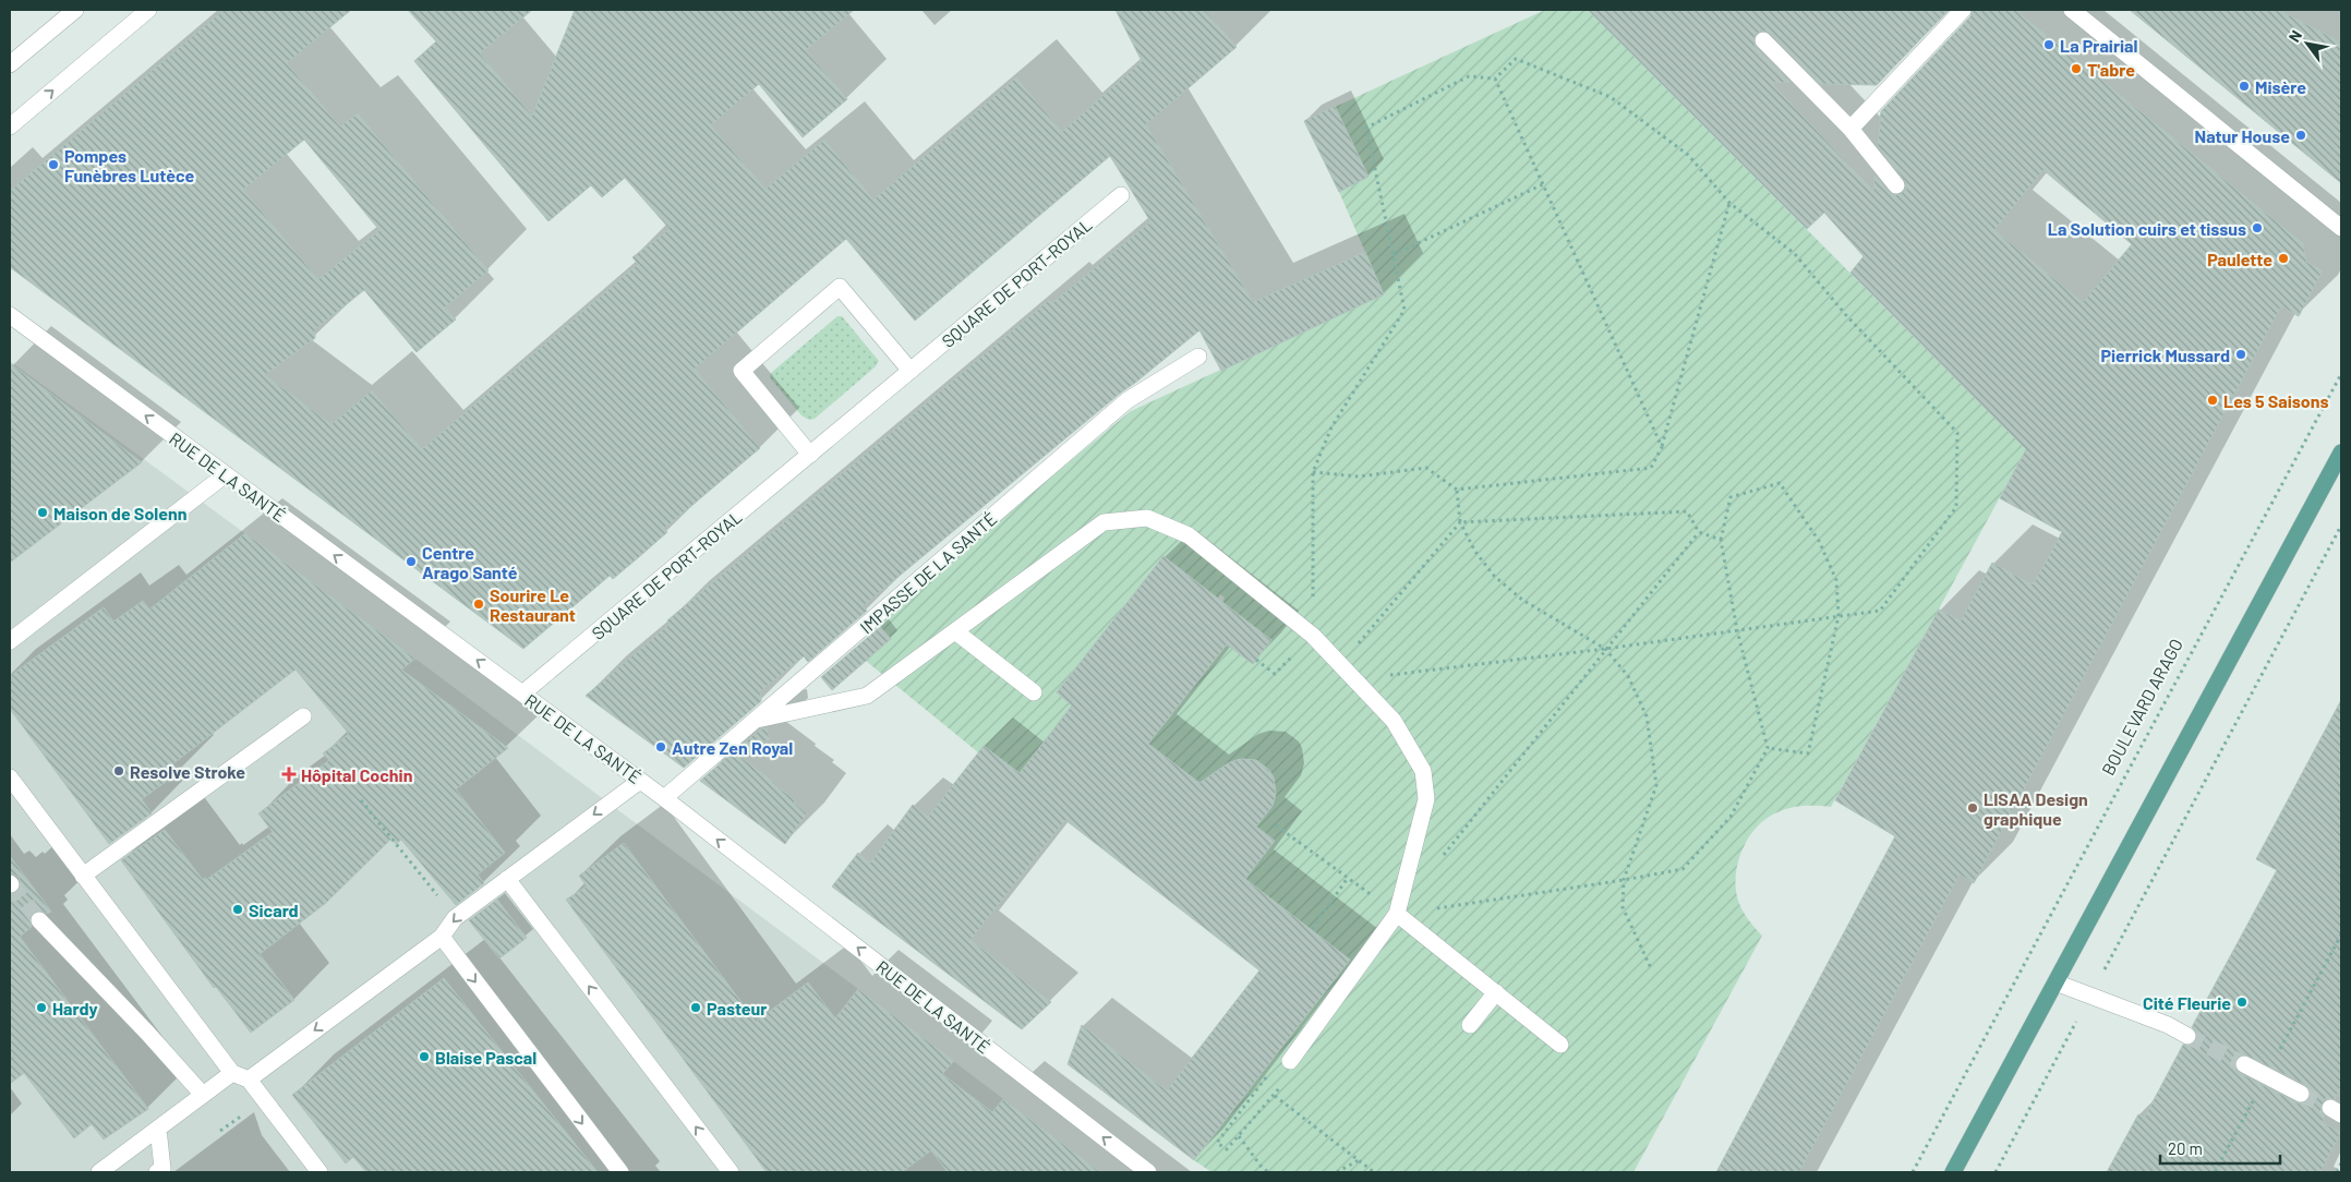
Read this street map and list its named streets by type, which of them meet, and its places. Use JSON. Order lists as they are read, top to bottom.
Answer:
{
  "streets": {
    "street": ["SQUARE DE PORT-ROYAL", "RUE DE LA SANTÉ", "IMPASSE DE LA SANTÉ"],
    "path": ["BOULEVARD ARAGO"]
  },
  "crossings": [
    ["SQUARE DE PORT-ROYAL", "RUE DE LA SANTÉ"],
    ["RUE DE LA SANTÉ", "IMPASSE DE LA SANTÉ"]
  ],
  "one_way": ["RUE DE LA SANTÉ"],
  "places": {
    "other": [
      "La Prairial",
      "T'abre",
      "Misère",
      "Natur House",
      "Pompes Funèbres Lutèce",
      "La Solution cuirs et tissus",
      "Paulette",
      "Pierrick Mussard",
      "Les 5 Saisons",
      "Maison de Solenn",
      "Centre Arago Santé",
      "Sourire Le Restaurant",
      "Autre Zen Royal",
      "Resolve Stroke",
      "LISAA Design graphique",
      "Sicard",
      "Cité Fleurie",
      "Hardy",
      "Pasteur",
      "Blaise Pascal"
    ],
    "health": ["Hôpital Cochin"]
  },
  "scale_bar": "20 m",
  "north": "top left"
}
